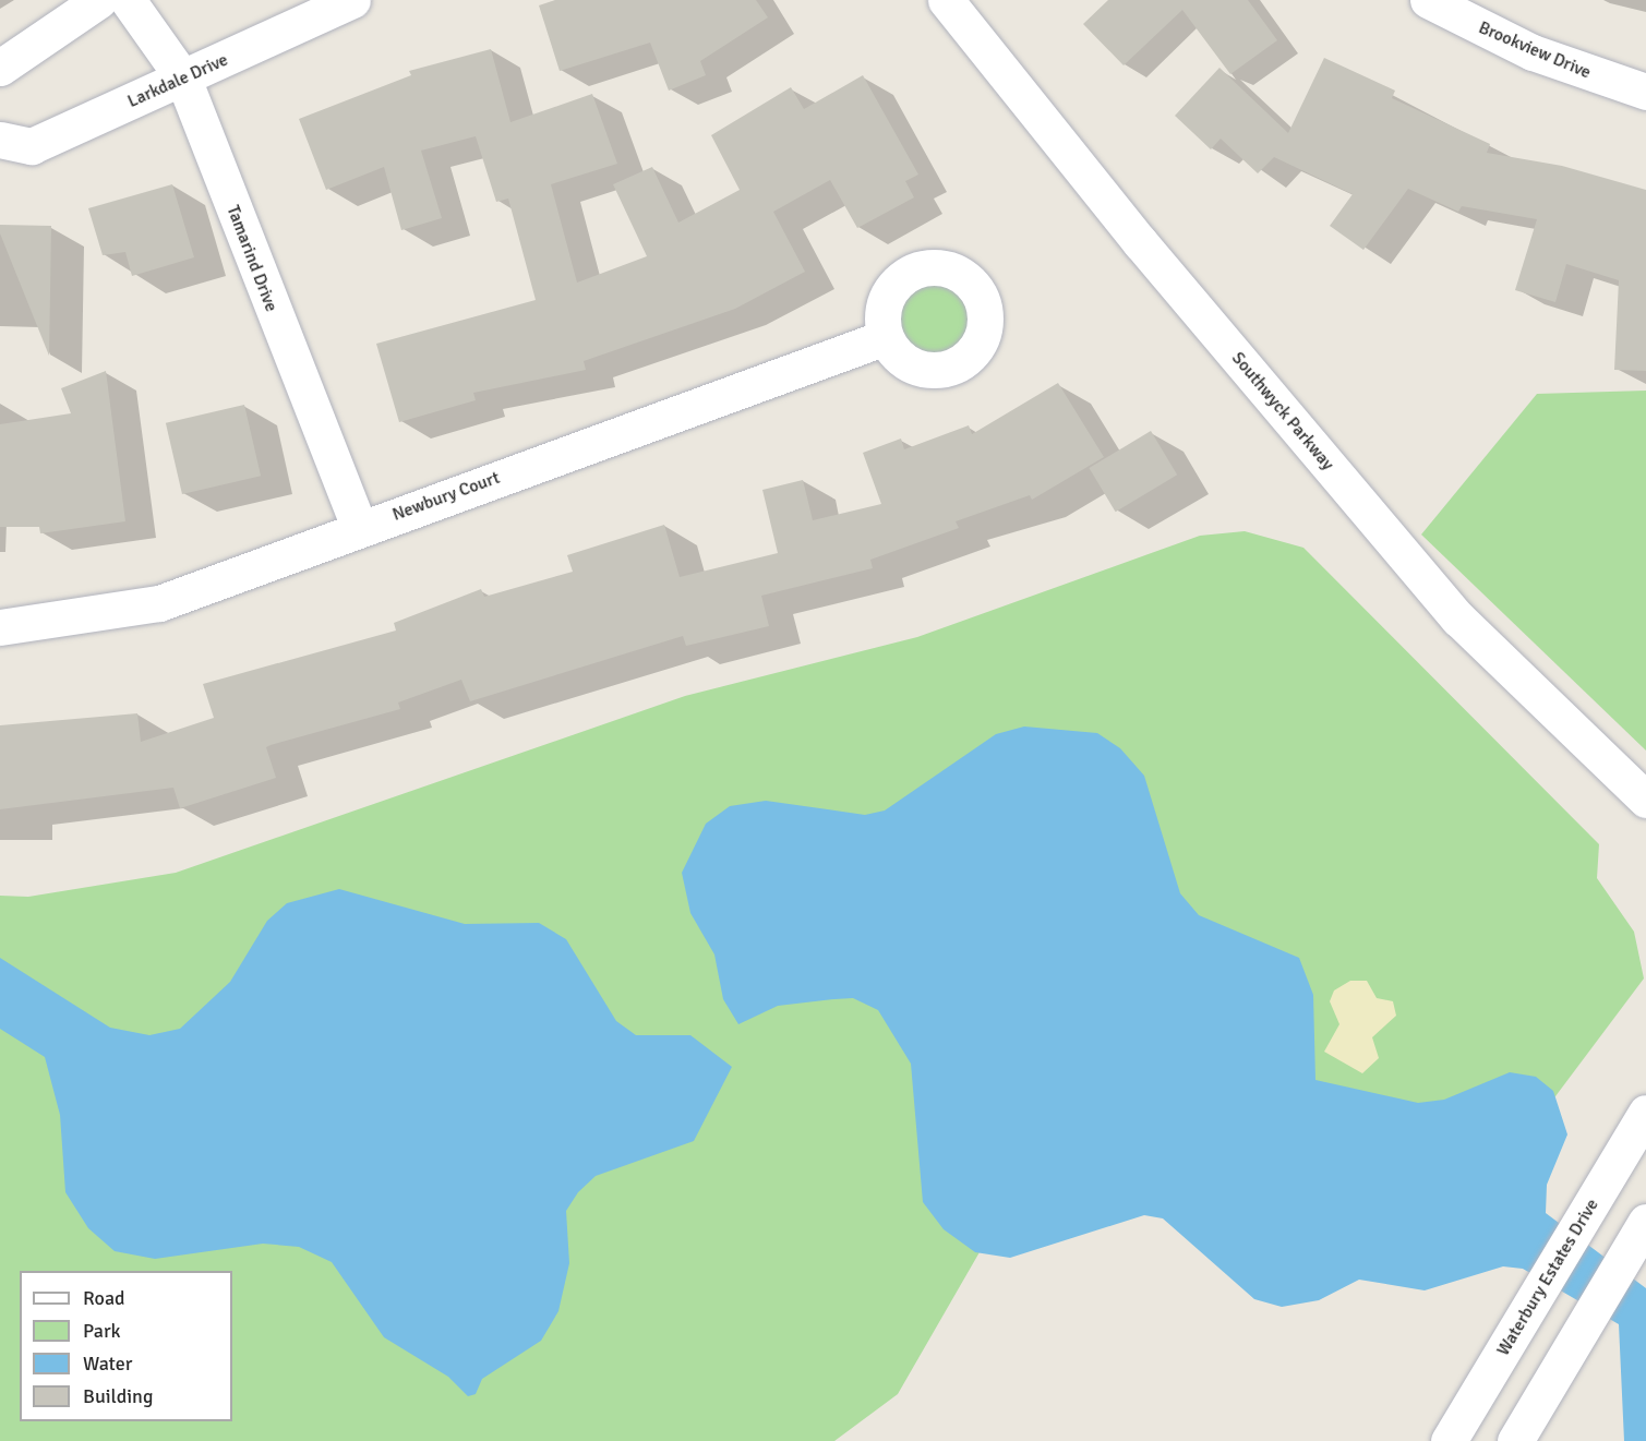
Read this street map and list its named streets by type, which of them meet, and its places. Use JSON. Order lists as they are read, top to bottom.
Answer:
{
  "streets": {
    "street": [
      "Brookview Drive",
      "Larkdale Drive",
      "Tamarind Drive",
      "Southwyck Parkway",
      "Newbury Court",
      "Waterbury Estates Drive"
    ]
  },
  "crossings": [
    ["Larkdale Drive", "Tamarind Drive"],
    ["Tamarind Drive", "Newbury Court"]
  ],
  "legend": [
    "Road",
    "Park",
    "Water",
    "Building"
  ]
}
